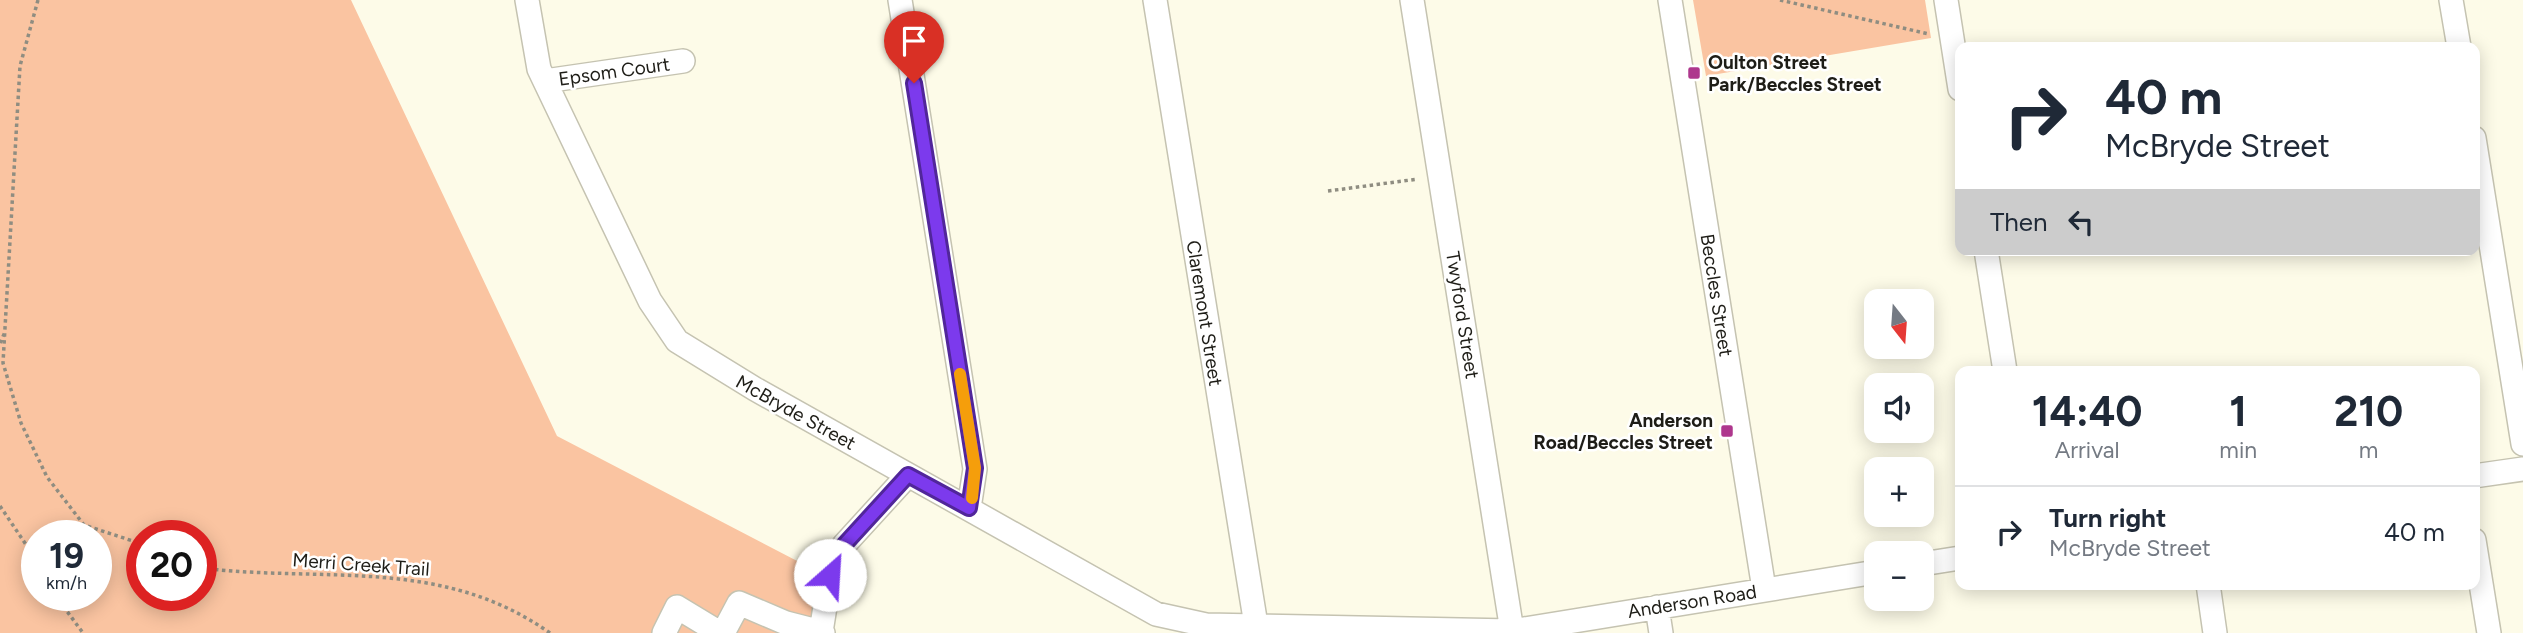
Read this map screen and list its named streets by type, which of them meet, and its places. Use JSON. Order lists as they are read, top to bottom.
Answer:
{
  "streets": {
    "street": [
      "Epsom Court",
      "Beccles Street",
      "Claremont Street",
      "Twyford Street",
      "McBryde Street",
      "Anderson Road"
    ],
    "path": ["Merri Creek Trail"]
  },
  "crossings": [
    ["Epsom Court", "McBryde Street"],
    ["Beccles Street", "Anderson Road"],
    ["Claremont Street", "McBryde Street"],
    ["Claremont Street", "Anderson Road"],
    ["Twyford Street", "Anderson Road"],
    ["McBryde Street", "Anderson Road"]
  ],
  "places": {
    "transit": ["Oulton Street Park/Beccles Street", "Anderson Road/Beccles Street"]
  },
  "north": "bottom",
  "page": {
    "turn": ["40 m", "McBryde Street"],
    "then": "Then",
    "map_buttons": ["+", "−"],
    "eta": [
      "14:40",
      "Arrival",
      "1",
      "min",
      "210",
      "m"
    ],
    "list": [
      {
        "name": "Turn right",
        "note": "McBryde Street",
        "value": "40 m"
      }
    ],
    "speed": "19 km/h",
    "limit": "20"
  }
}
